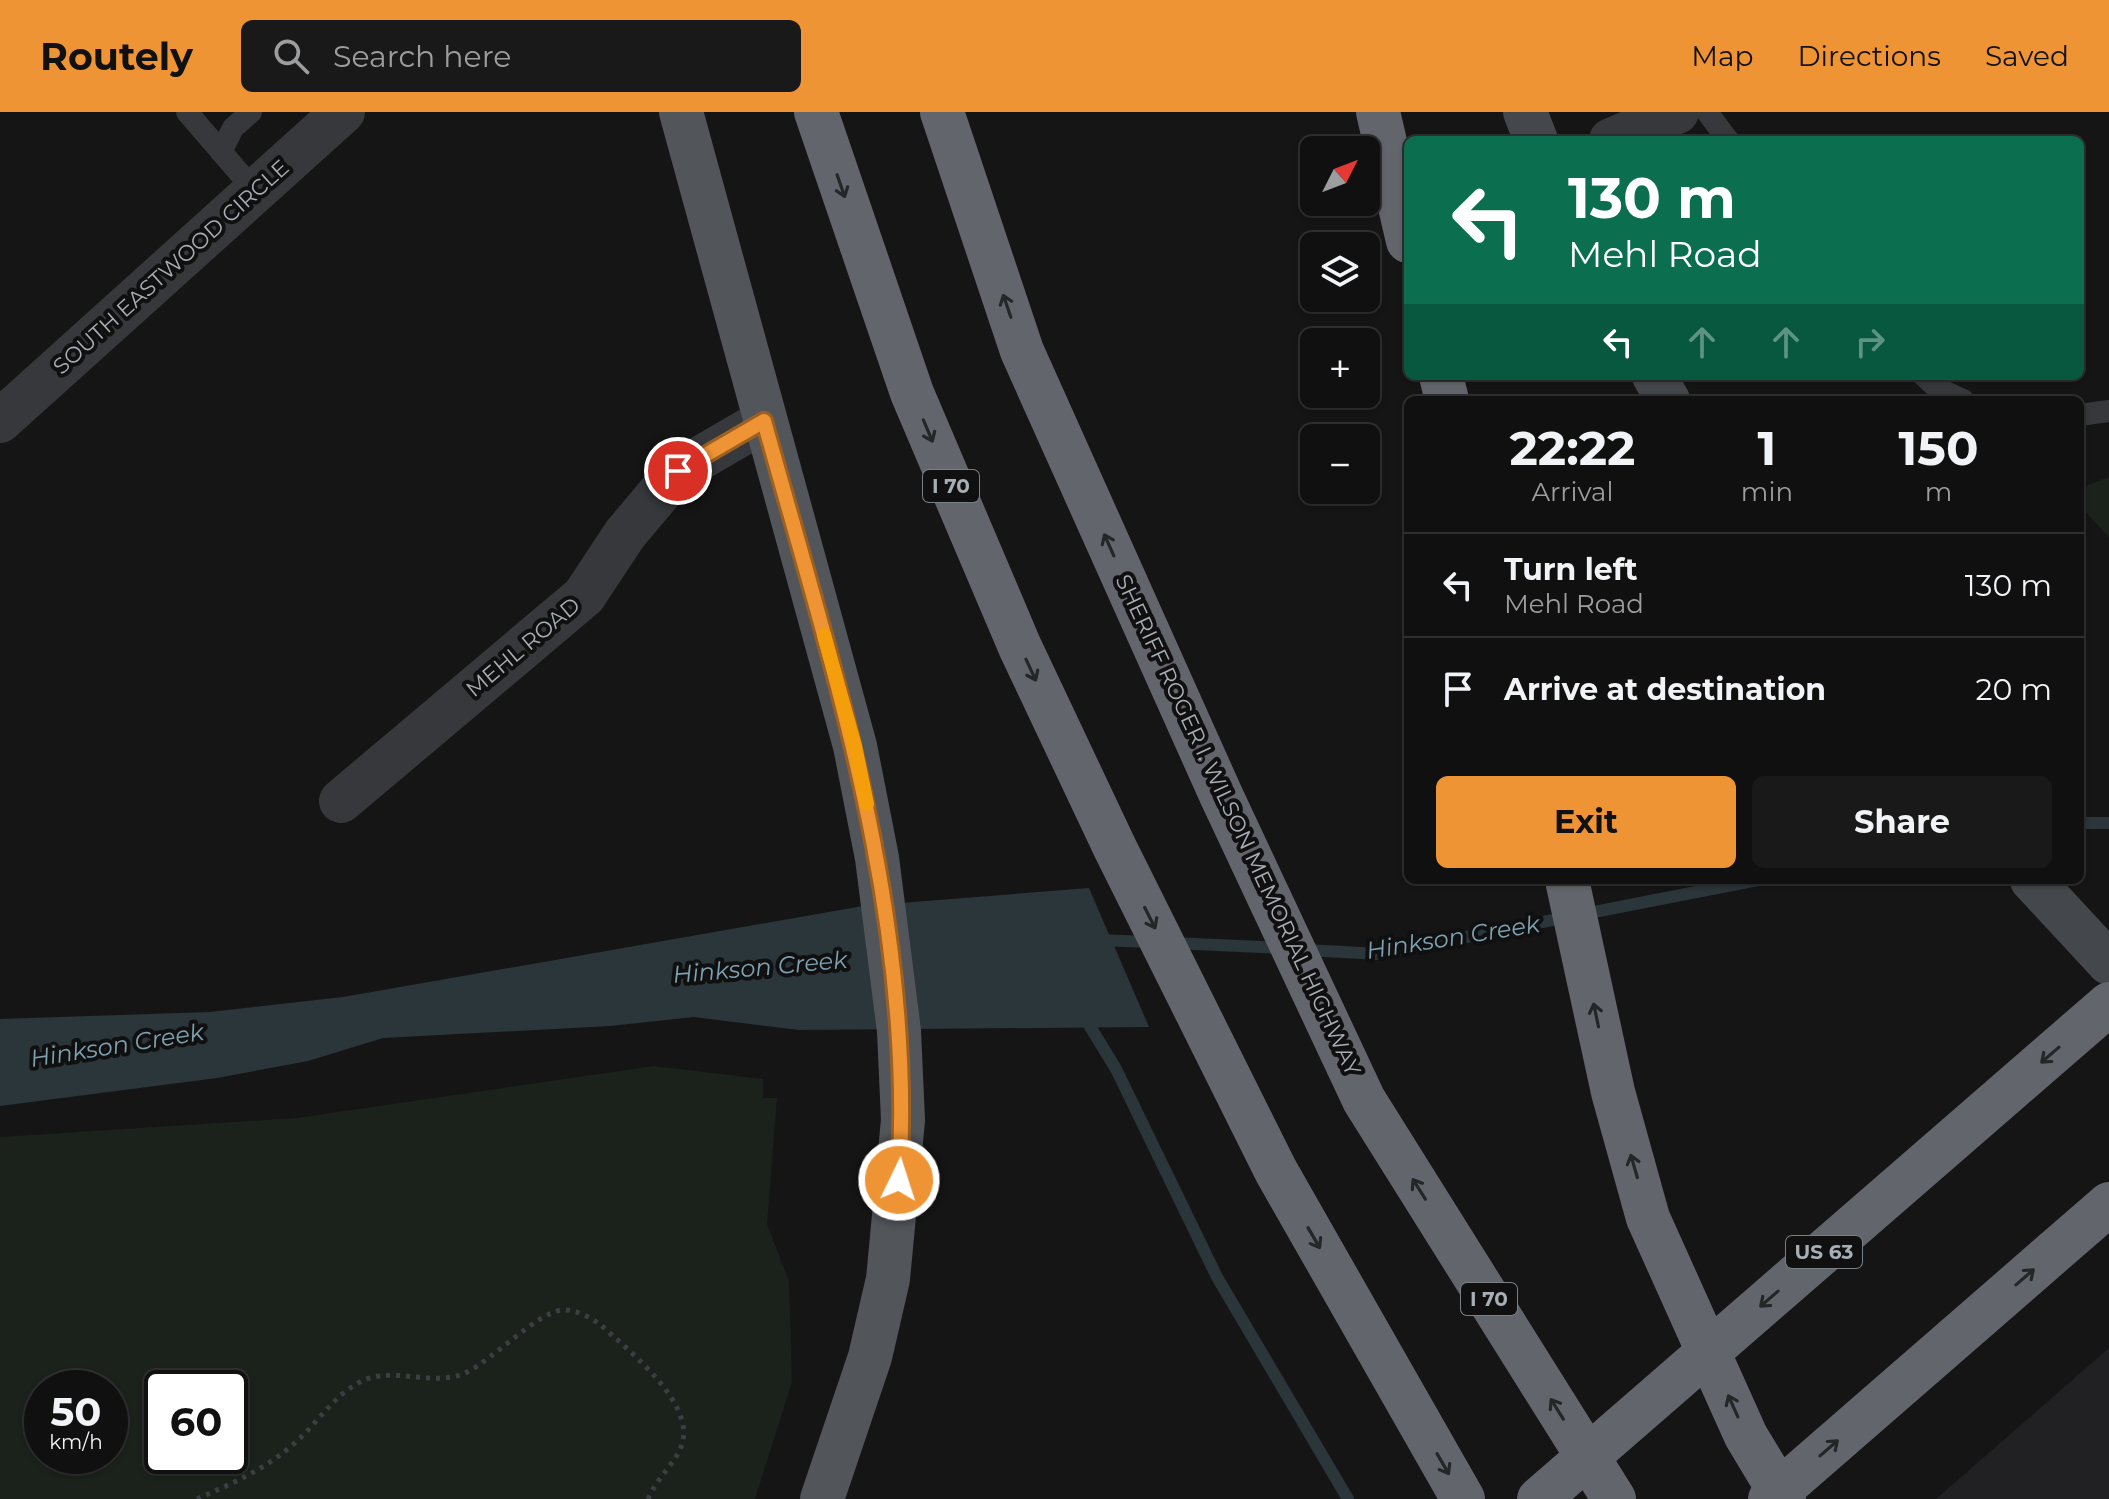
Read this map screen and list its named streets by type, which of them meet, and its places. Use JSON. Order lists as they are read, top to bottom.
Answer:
{
  "streets": {
    "highway": ["I 70", "SHERIFF ROGER I. WILSON MEMORIAL HIGHWAY", "US 63"],
    "street": ["SOUTH EASTWOOD CIRCLE", "MEHL ROAD"]
  },
  "water": ["Hinkson Creek"],
  "north": "top right",
  "page": {
    "header": "Routely",
    "search": "Search here",
    "nav": ["Map", "Directions", "Saved"],
    "map_buttons": ["+", "−"],
    "turn": ["130 m", "Mehl Road"],
    "eta": [
      "22:22",
      "Arrival",
      "1",
      "min",
      "150",
      "m"
    ],
    "list": [
      {
        "name": "Turn left",
        "note": "Mehl Road",
        "value": "130 m"
      },
      {
        "name": "Arrive at destination",
        "value": "20 m"
      }
    ],
    "buttons": ["Exit", "Share"],
    "speed": "50 km/h",
    "limit": "60"
  }
}
